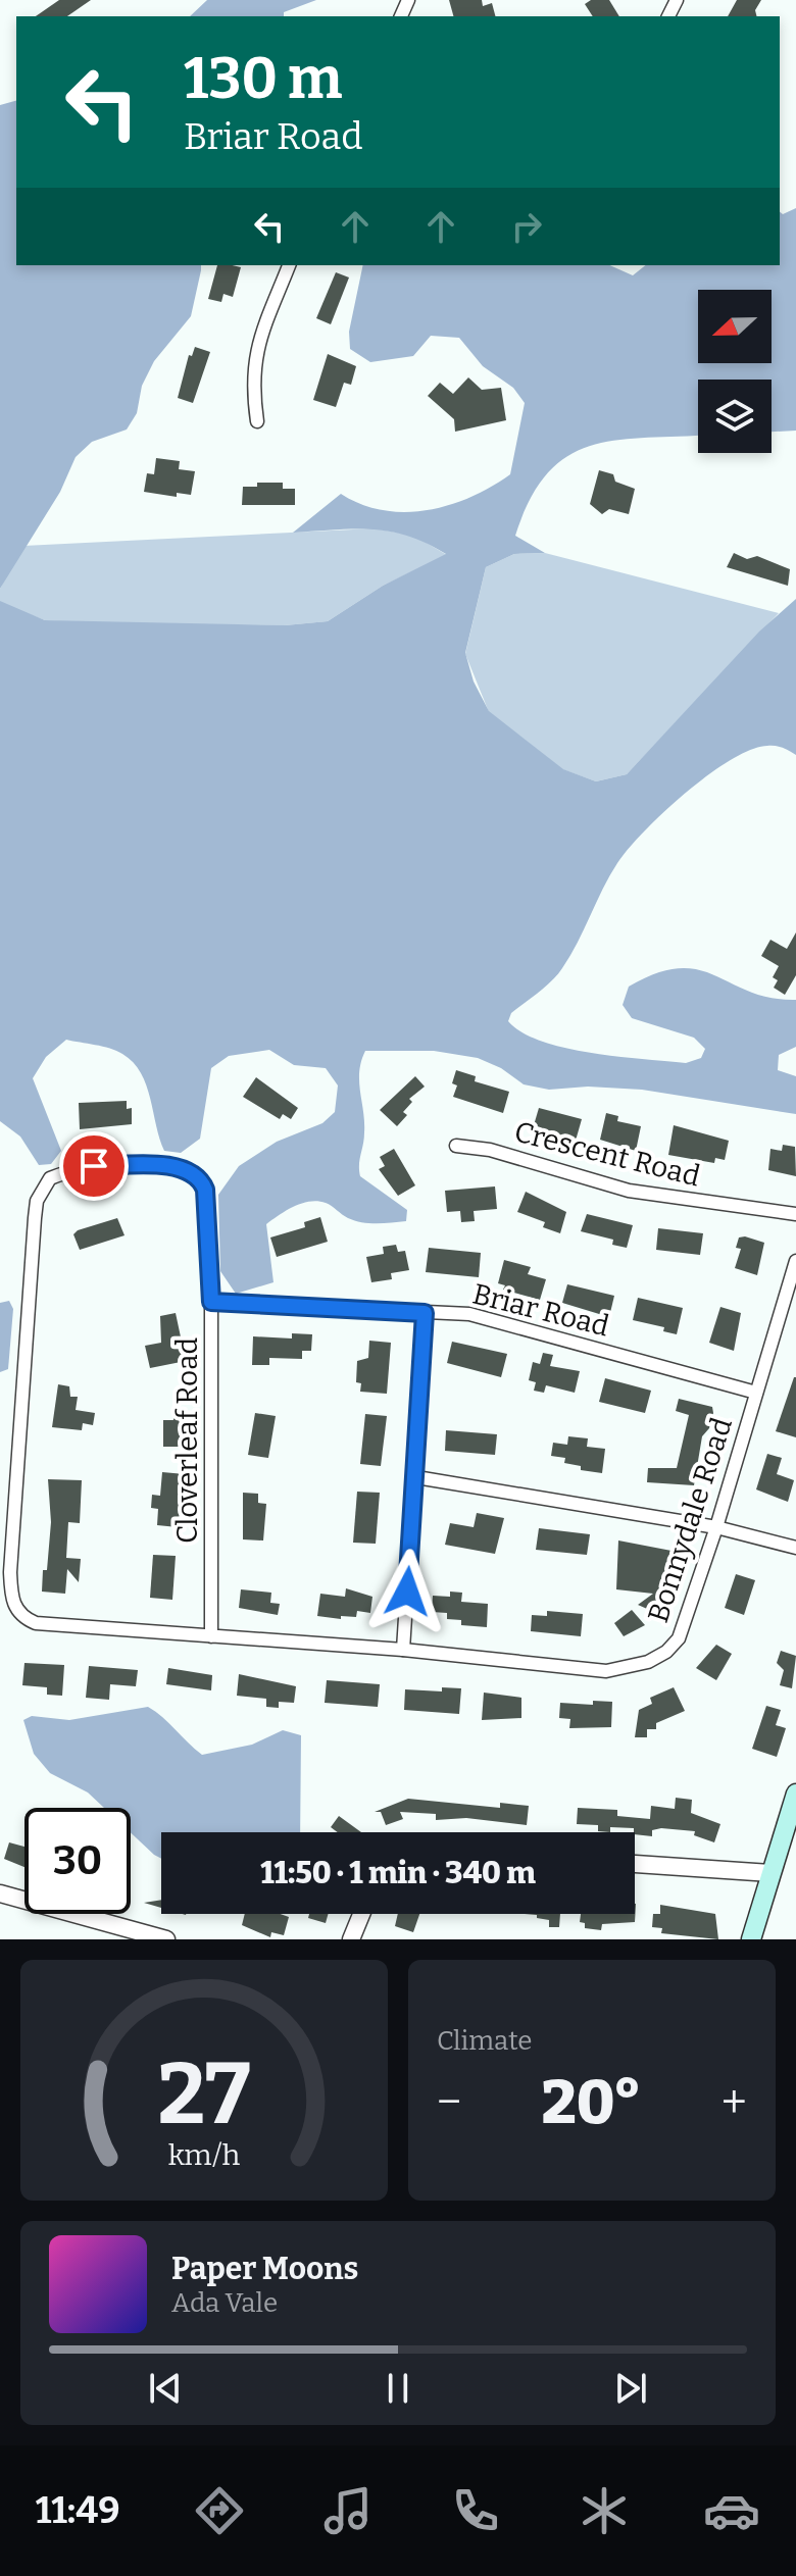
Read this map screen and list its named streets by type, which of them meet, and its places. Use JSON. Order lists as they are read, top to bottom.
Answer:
{
  "streets": {
    "street": [
      "Crescent Road",
      "Briar Road",
      "Cloverleaf Road",
      "Bonnydale Road"
    ]
  },
  "crossings": [
    ["Briar Road", "Cloverleaf Road"],
    ["Briar Road", "Bonnydale Road"],
    ["Cloverleaf Road", "Bonnydale Road"]
  ],
  "north": "left",
  "page": {
    "turn": ["130 m", "Briar Road"],
    "limit": "30",
    "trip": "11:50 · 1 min · 340 m",
    "tile": "Climate",
    "heat": ["−", "20°", "+"],
    "song": ["Paper Moons", "Ada Vale"],
    "tabs": "11:49",
    "gauge": ["27", "km/h"]
  }
}
